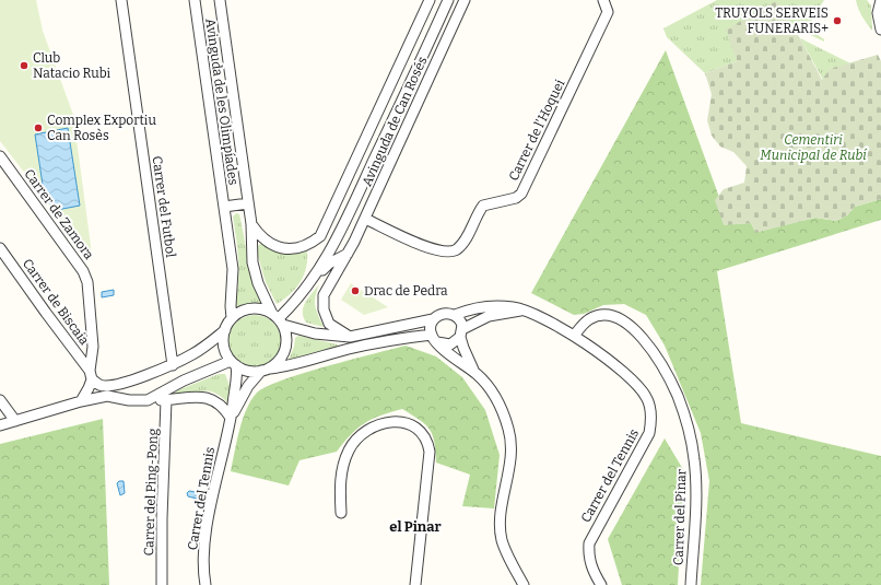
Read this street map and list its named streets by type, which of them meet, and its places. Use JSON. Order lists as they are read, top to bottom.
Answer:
{
  "streets": {
    "street": [
      "Avinguda de les Olimpíades",
      "Avinguda de Can Rosés",
      "Carrer de l'Hoquei",
      "Carrer del Futbol",
      "Carrer de Zamora",
      "Carrer de Biscaia",
      "Carrer del Tennis",
      "Carrer del Ping-Pong",
      "Carrer del Pinar"
    ]
  },
  "crossings": [
    ["Avinguda de les Olimpíades", "Avinguda de Can Rosés"],
    ["Avinguda de les Olimpíades", "Carrer del Tennis"],
    ["Avinguda de Can Rosés", "Carrer de l'Hoquei"],
    ["Avinguda de Can Rosés", "Carrer del Tennis"],
    ["Carrer de Zamora", "Carrer de Biscaia"],
    ["Carrer del Tennis", "Carrer del Pinar"]
  ],
  "districts": ["el Pinar"],
  "parks": ["Cementiri Municipal de Rubí"],
  "places": [
    "TRUYOLS SERVEIS FUNERARIS+",
    "Club Natacio Rubi",
    "Complex Exportiu Can Rosès",
    "Drac de Pedra"
  ]
}
